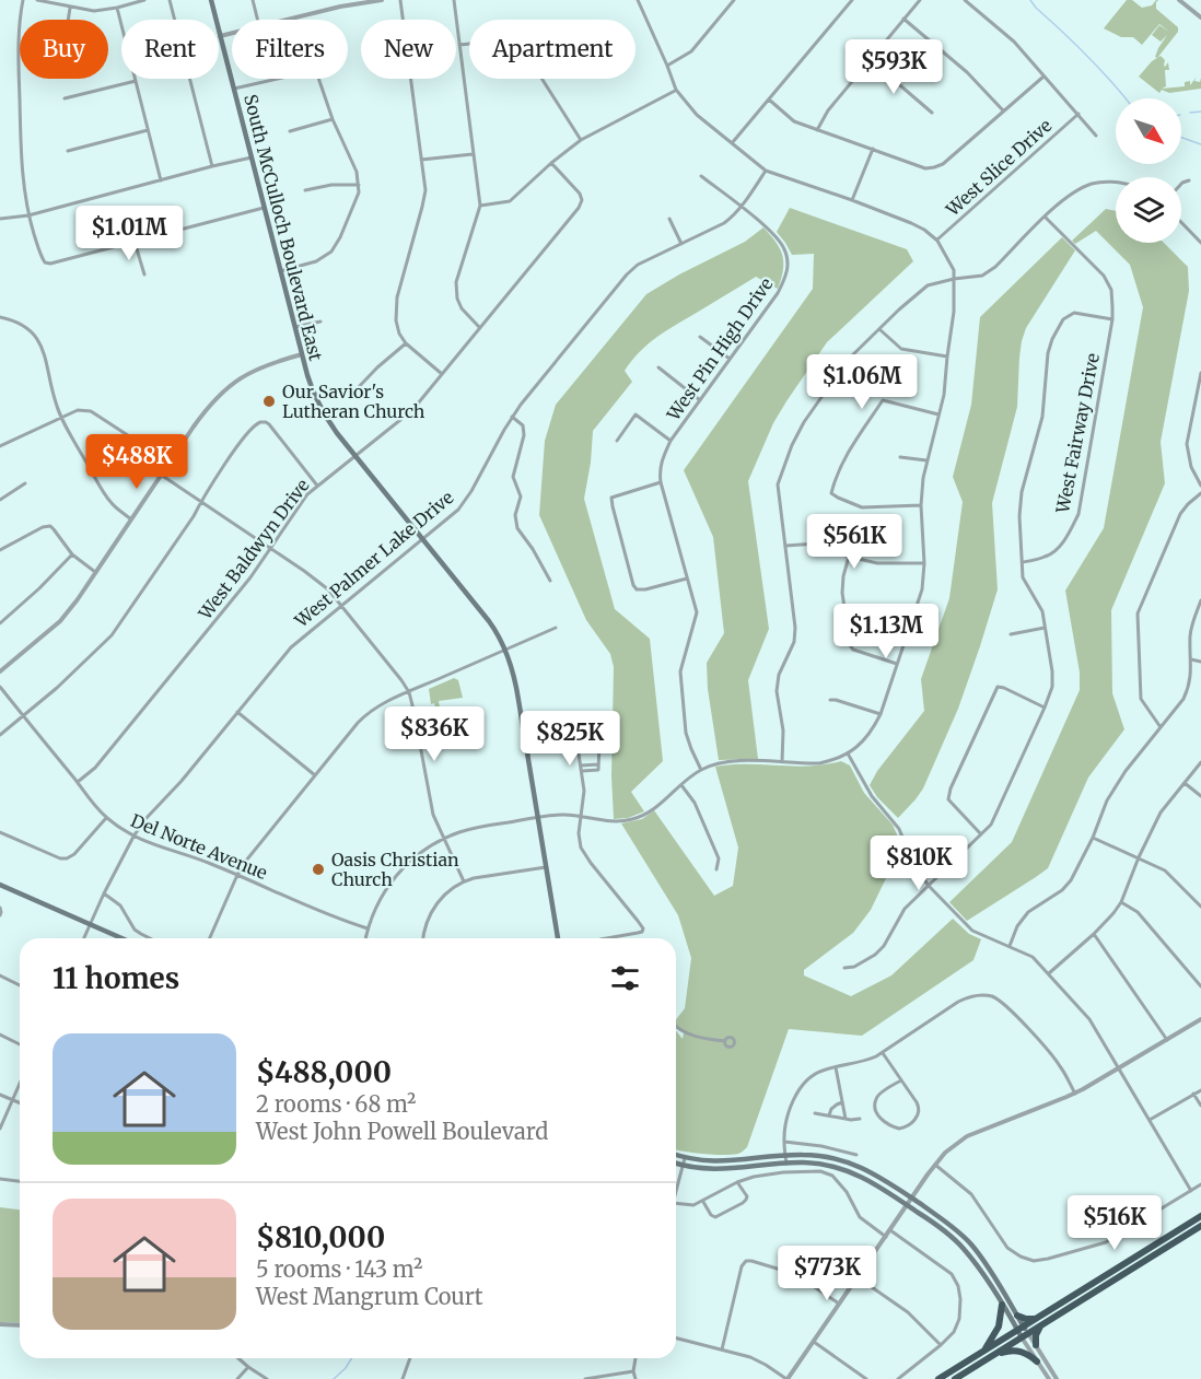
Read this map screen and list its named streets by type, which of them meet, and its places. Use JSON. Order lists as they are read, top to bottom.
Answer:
{
  "streets": {
    "main road": ["South McCulloch Boulevard East"],
    "street": [
      "West Slice Drive",
      "West Pin High Drive",
      "West Fairway Drive",
      "West Baldwyn Drive",
      "West Palmer Lake Drive",
      "Del Norte Avenue"
    ]
  },
  "crossings": [
    ["South McCulloch Boulevard East", "West Baldwyn Drive"],
    ["South McCulloch Boulevard East", "West Palmer Lake Drive"],
    ["West Pin High Drive", "West Palmer Lake Drive"],
    ["West Baldwyn Drive", "Del Norte Avenue"],
    ["West Palmer Lake Drive", "Del Norte Avenue"]
  ],
  "places": ["Our Savior's Lutheran Church", "Oasis Christian Church"],
  "north": "bottom right",
  "page": {
    "chip": [
      "Buy",
      "Rent",
      "Filters",
      "New",
      "Apartment"
    ],
    "price": [
      "$593K",
      "$1.01M",
      "$1.06M",
      "$488K",
      "$561K",
      "$1.13M",
      "$836K",
      "$825K",
      "$810K",
      "$516K",
      "$773K"
    ],
    "heading": "11 homes",
    "list": [
      {
        "name": "$488,000",
        "note": "2 rooms · 68 m² · West John Powell Boulevard"
      },
      {
        "name": "$810,000",
        "note": "5 rooms · 143 m² · West Mangrum Court"
      }
    ]
  }
}
